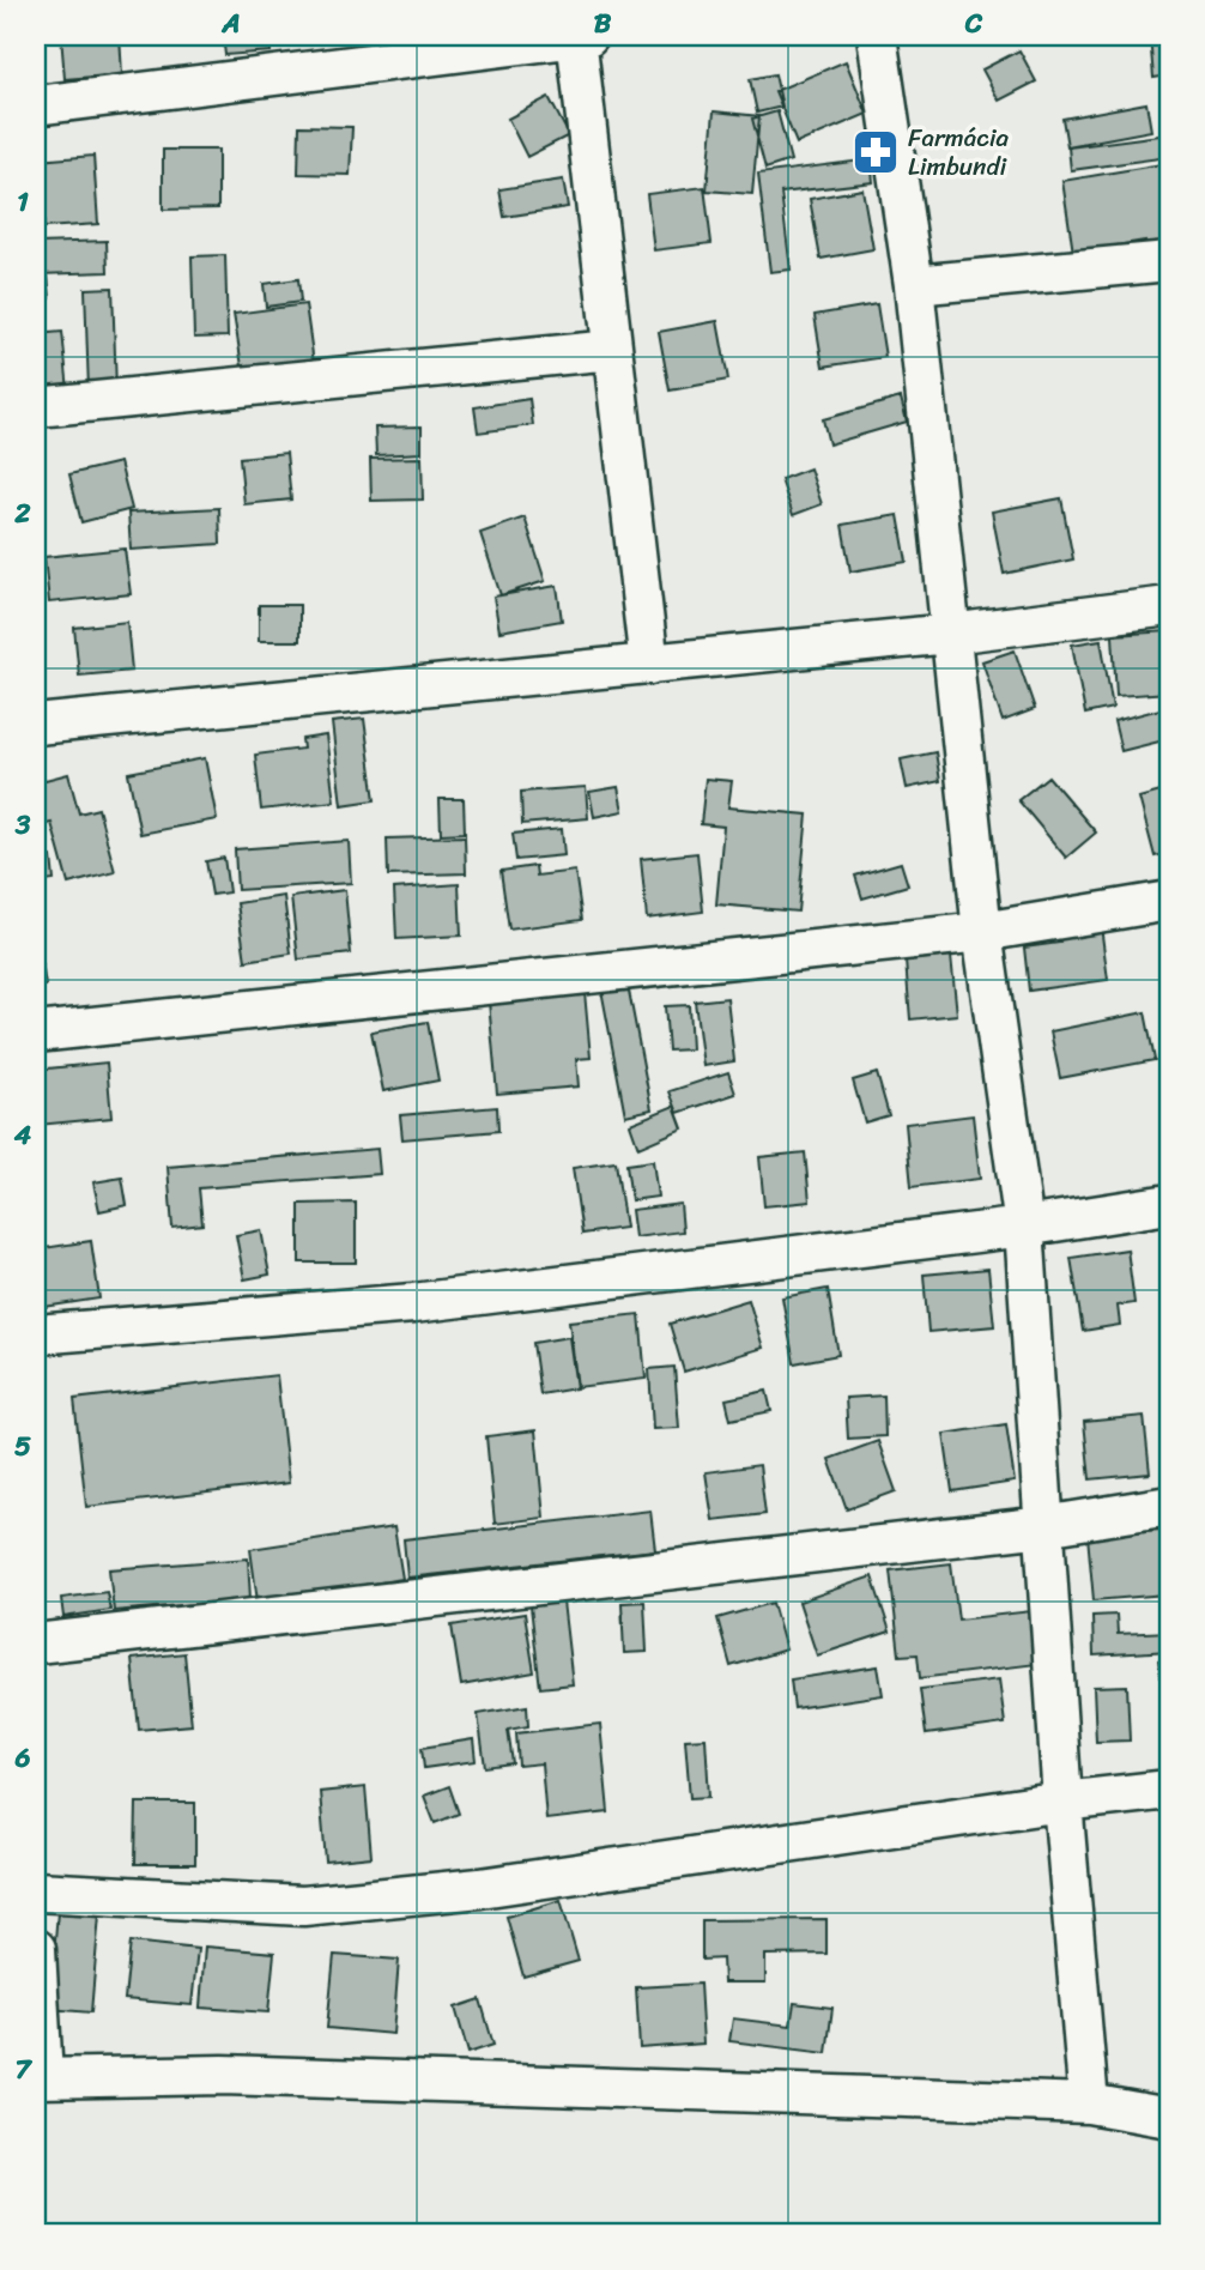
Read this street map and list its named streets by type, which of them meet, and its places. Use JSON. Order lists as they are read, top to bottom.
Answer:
{
  "places": {
    "pharmacy": ["Farmácia Limbundi"]
  },
  "grid": {
    "columns": ["A", "B", "C"],
    "rows": [
      "1",
      "2",
      "3",
      "4",
      "5",
      "6",
      "7"
    ]
  }
}
